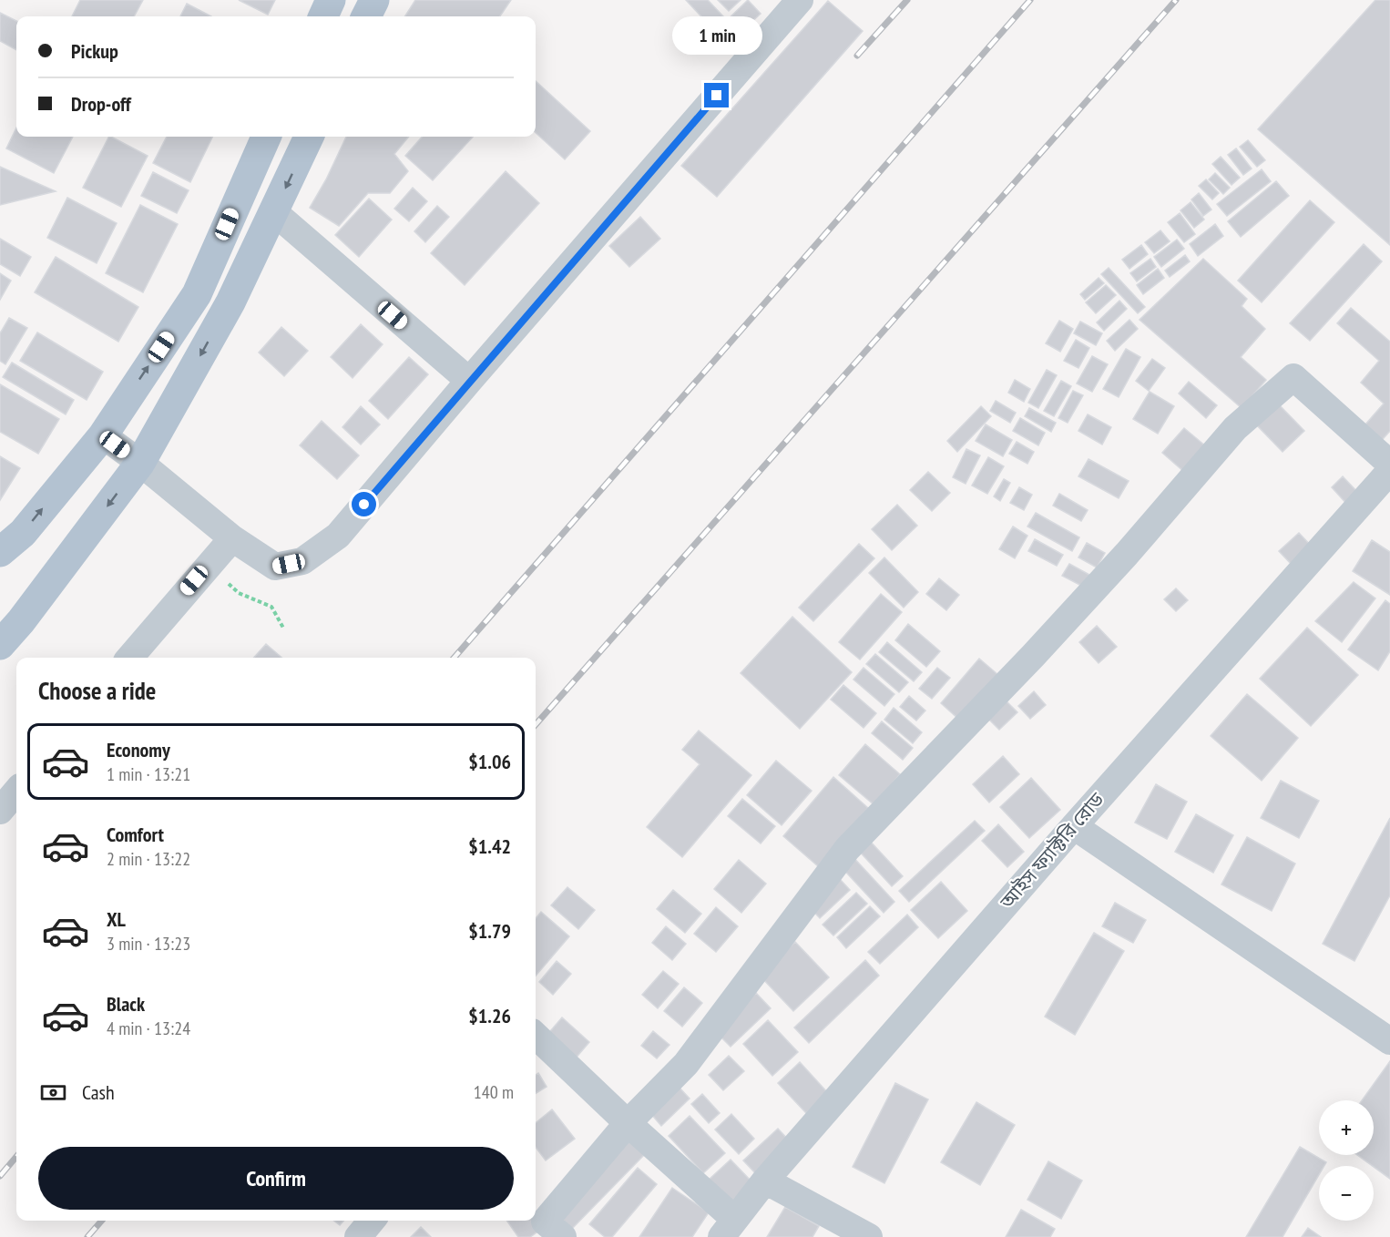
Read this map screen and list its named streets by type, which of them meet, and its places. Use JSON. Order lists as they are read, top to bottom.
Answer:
{
  "streets": {
    "street": ["আইস ফ্যাক্টরি রোড"]
  },
  "page": {
    "bubble": "1 min",
    "banner": ["Pickup", "Drop-off"],
    "heading": "Choose a ride",
    "list": [
      {
        "name": "Economy",
        "note": "1 min · 13:21",
        "value": "$1.06"
      },
      {
        "name": "Comfort",
        "note": "2 min · 13:22",
        "value": "$1.42"
      },
      {
        "name": "XL",
        "note": "3 min · 13:23",
        "value": "$1.79"
      },
      {
        "name": "Black",
        "note": "4 min · 13:24",
        "value": "$1.26"
      }
    ],
    "pay": ["Cash", "140 m"],
    "map_buttons": ["+", "−"],
    "buttons": "Confirm"
  }
}
